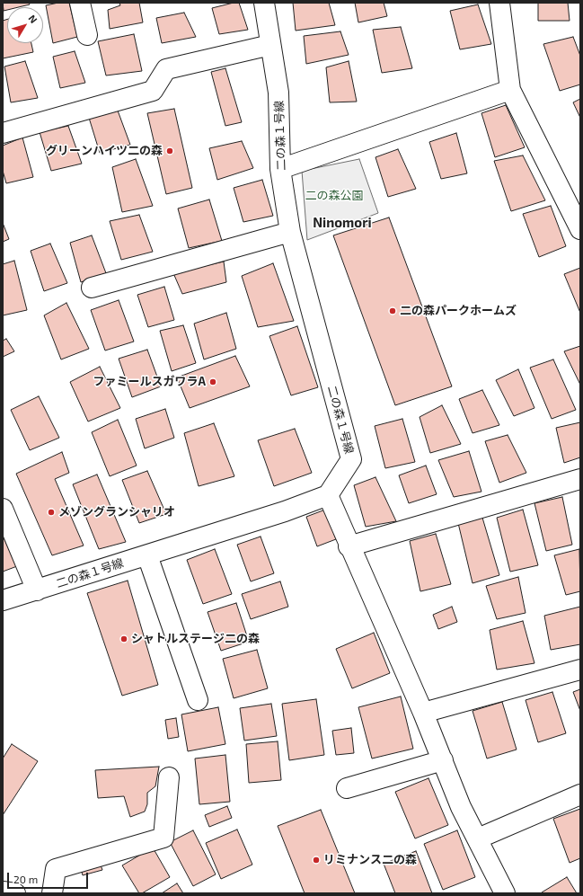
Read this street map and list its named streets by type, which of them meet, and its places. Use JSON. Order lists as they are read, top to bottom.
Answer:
{
  "streets": {
    "street": ["二の森１号線"]
  },
  "districts": ["Ninomori"],
  "parks": ["二の森公園"],
  "places": [
    "グリーンハイツ二の森",
    "二の森パークホームズ",
    "ファミールスガワラA",
    "メゾングランシャリオ",
    "シャトルステージ二の森",
    "リミナンス二の森"
  ],
  "scale_bar": "20 m",
  "north": "top right"
}
